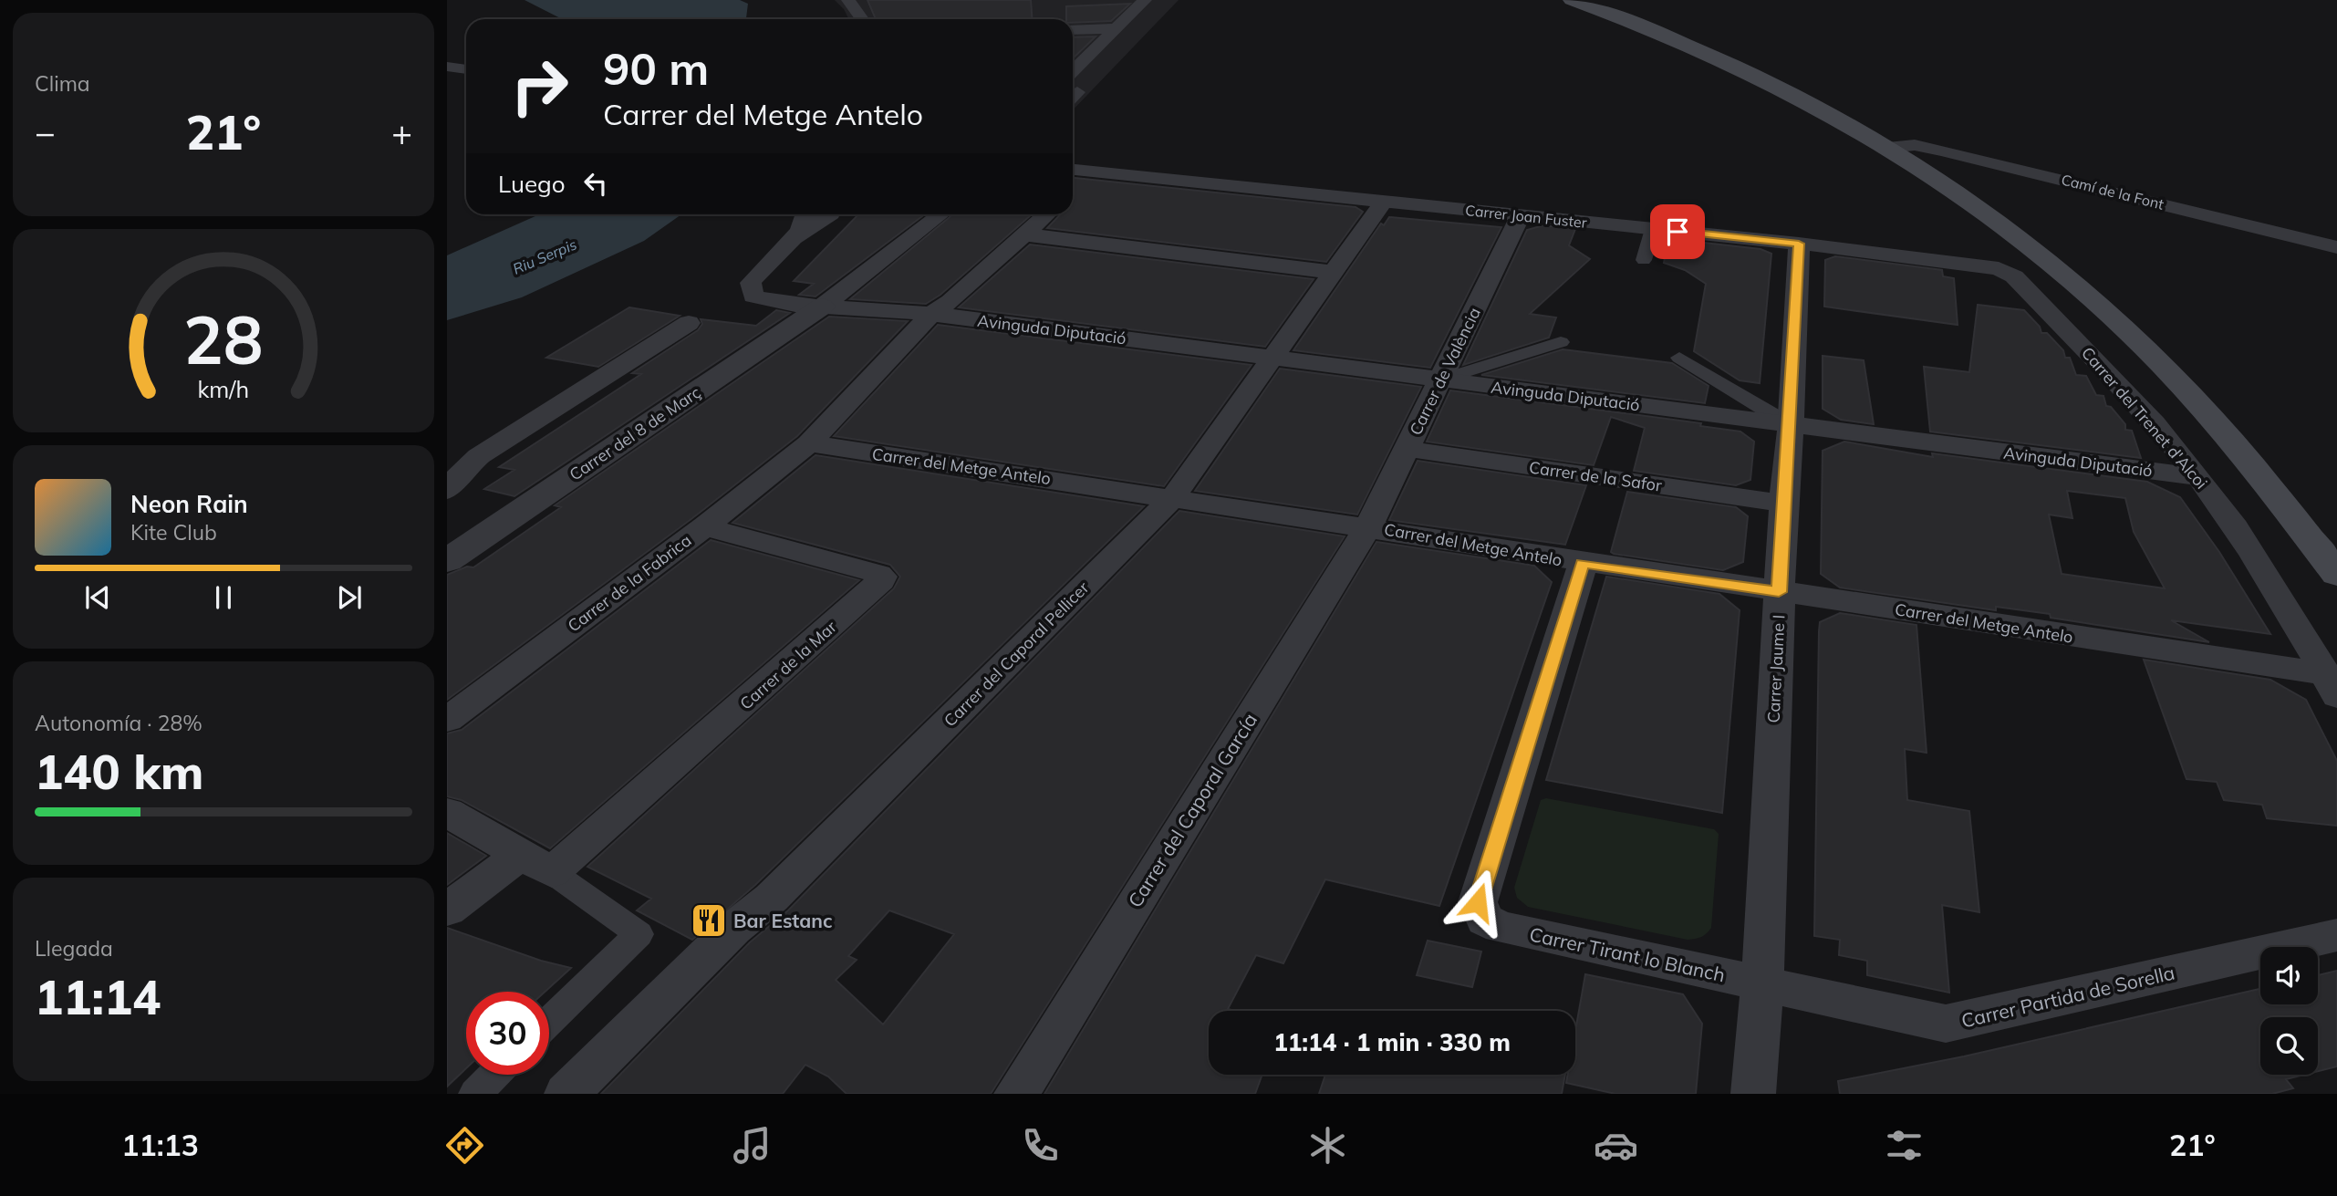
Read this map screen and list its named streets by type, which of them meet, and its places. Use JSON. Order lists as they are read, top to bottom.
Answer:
{
  "streets": {
    "street": [
      "Camí de la Font",
      "Carrer Joan Fuster",
      "Avinguda Diputació",
      "Carrer de València",
      "Carrer del Trenet d'Alcoi",
      "Carrer del 8 de Març",
      "Carrer del Metge Antelo",
      "Carrer de la Safor",
      "Carrer de la Fabrica",
      "Carrer del Caporal Pellicer",
      "Carrer de la Mar",
      "Carrer Jaume I",
      "Carrer del Caporal García",
      "Carrer Tirant lo Blanch",
      "Carrer Partida de Sorella"
    ]
  },
  "crossings": [
    ["Carrer Joan Fuster", "Carrer de València"],
    ["Carrer Joan Fuster", "Carrer del Trenet d'Alcoi"],
    ["Carrer Joan Fuster", "Carrer del Caporal Pellicer"],
    ["Carrer Joan Fuster", "Carrer Jaume I"],
    ["Avinguda Diputació", "Carrer de València"],
    ["Avinguda Diputació", "Carrer del Trenet d'Alcoi"],
    ["Avinguda Diputació", "Carrer del 8 de Març"],
    ["Avinguda Diputació", "Carrer de la Fabrica"],
    ["Avinguda Diputació", "Carrer del Caporal Pellicer"],
    ["Avinguda Diputació", "Carrer Jaume I"],
    ["Carrer de València", "Carrer del Metge Antelo"],
    ["Carrer de València", "Carrer de la Safor"],
    ["Carrer de València", "Carrer del Caporal García"],
    ["Carrer del Trenet d'Alcoi", "Carrer del Metge Antelo"],
    ["Carrer del Metge Antelo", "Carrer de la Fabrica"],
    ["Carrer del Metge Antelo", "Carrer del Caporal Pellicer"],
    ["Carrer del Metge Antelo", "Carrer Jaume I"],
    ["Carrer del Metge Antelo", "Carrer del Caporal García"],
    ["Carrer del Metge Antelo", "Carrer Tirant lo Blanch"],
    ["Carrer de la Safor", "Carrer Jaume I"],
    ["Carrer de la Fabrica", "Carrer de la Mar"],
    ["Carrer Jaume I", "Carrer Tirant lo Blanch"],
    ["Carrer Jaume I", "Carrer Partida de Sorella"],
    ["Carrer Tirant lo Blanch", "Carrer Partida de Sorella"]
  ],
  "water": ["Riu Serpis"],
  "places": {
    "restaurant": ["Bar Estanc"]
  },
  "page": {
    "tile": [
      "Clima",
      ["Autonomía · 28%", "140 km"],
      ["Llegada", "11:14"]
    ],
    "turn": ["90 m", "Carrer del Metge Antelo"],
    "heat": ["−", "21°", "+"],
    "then": "Luego",
    "song": ["Neon Rain", "Kite Club"],
    "limit": "30",
    "trip": "11:14 · 1 min · 330 m",
    "tabs": ["11:13", "21°"],
    "gauge": ["28", "km/h"]
  }
}
